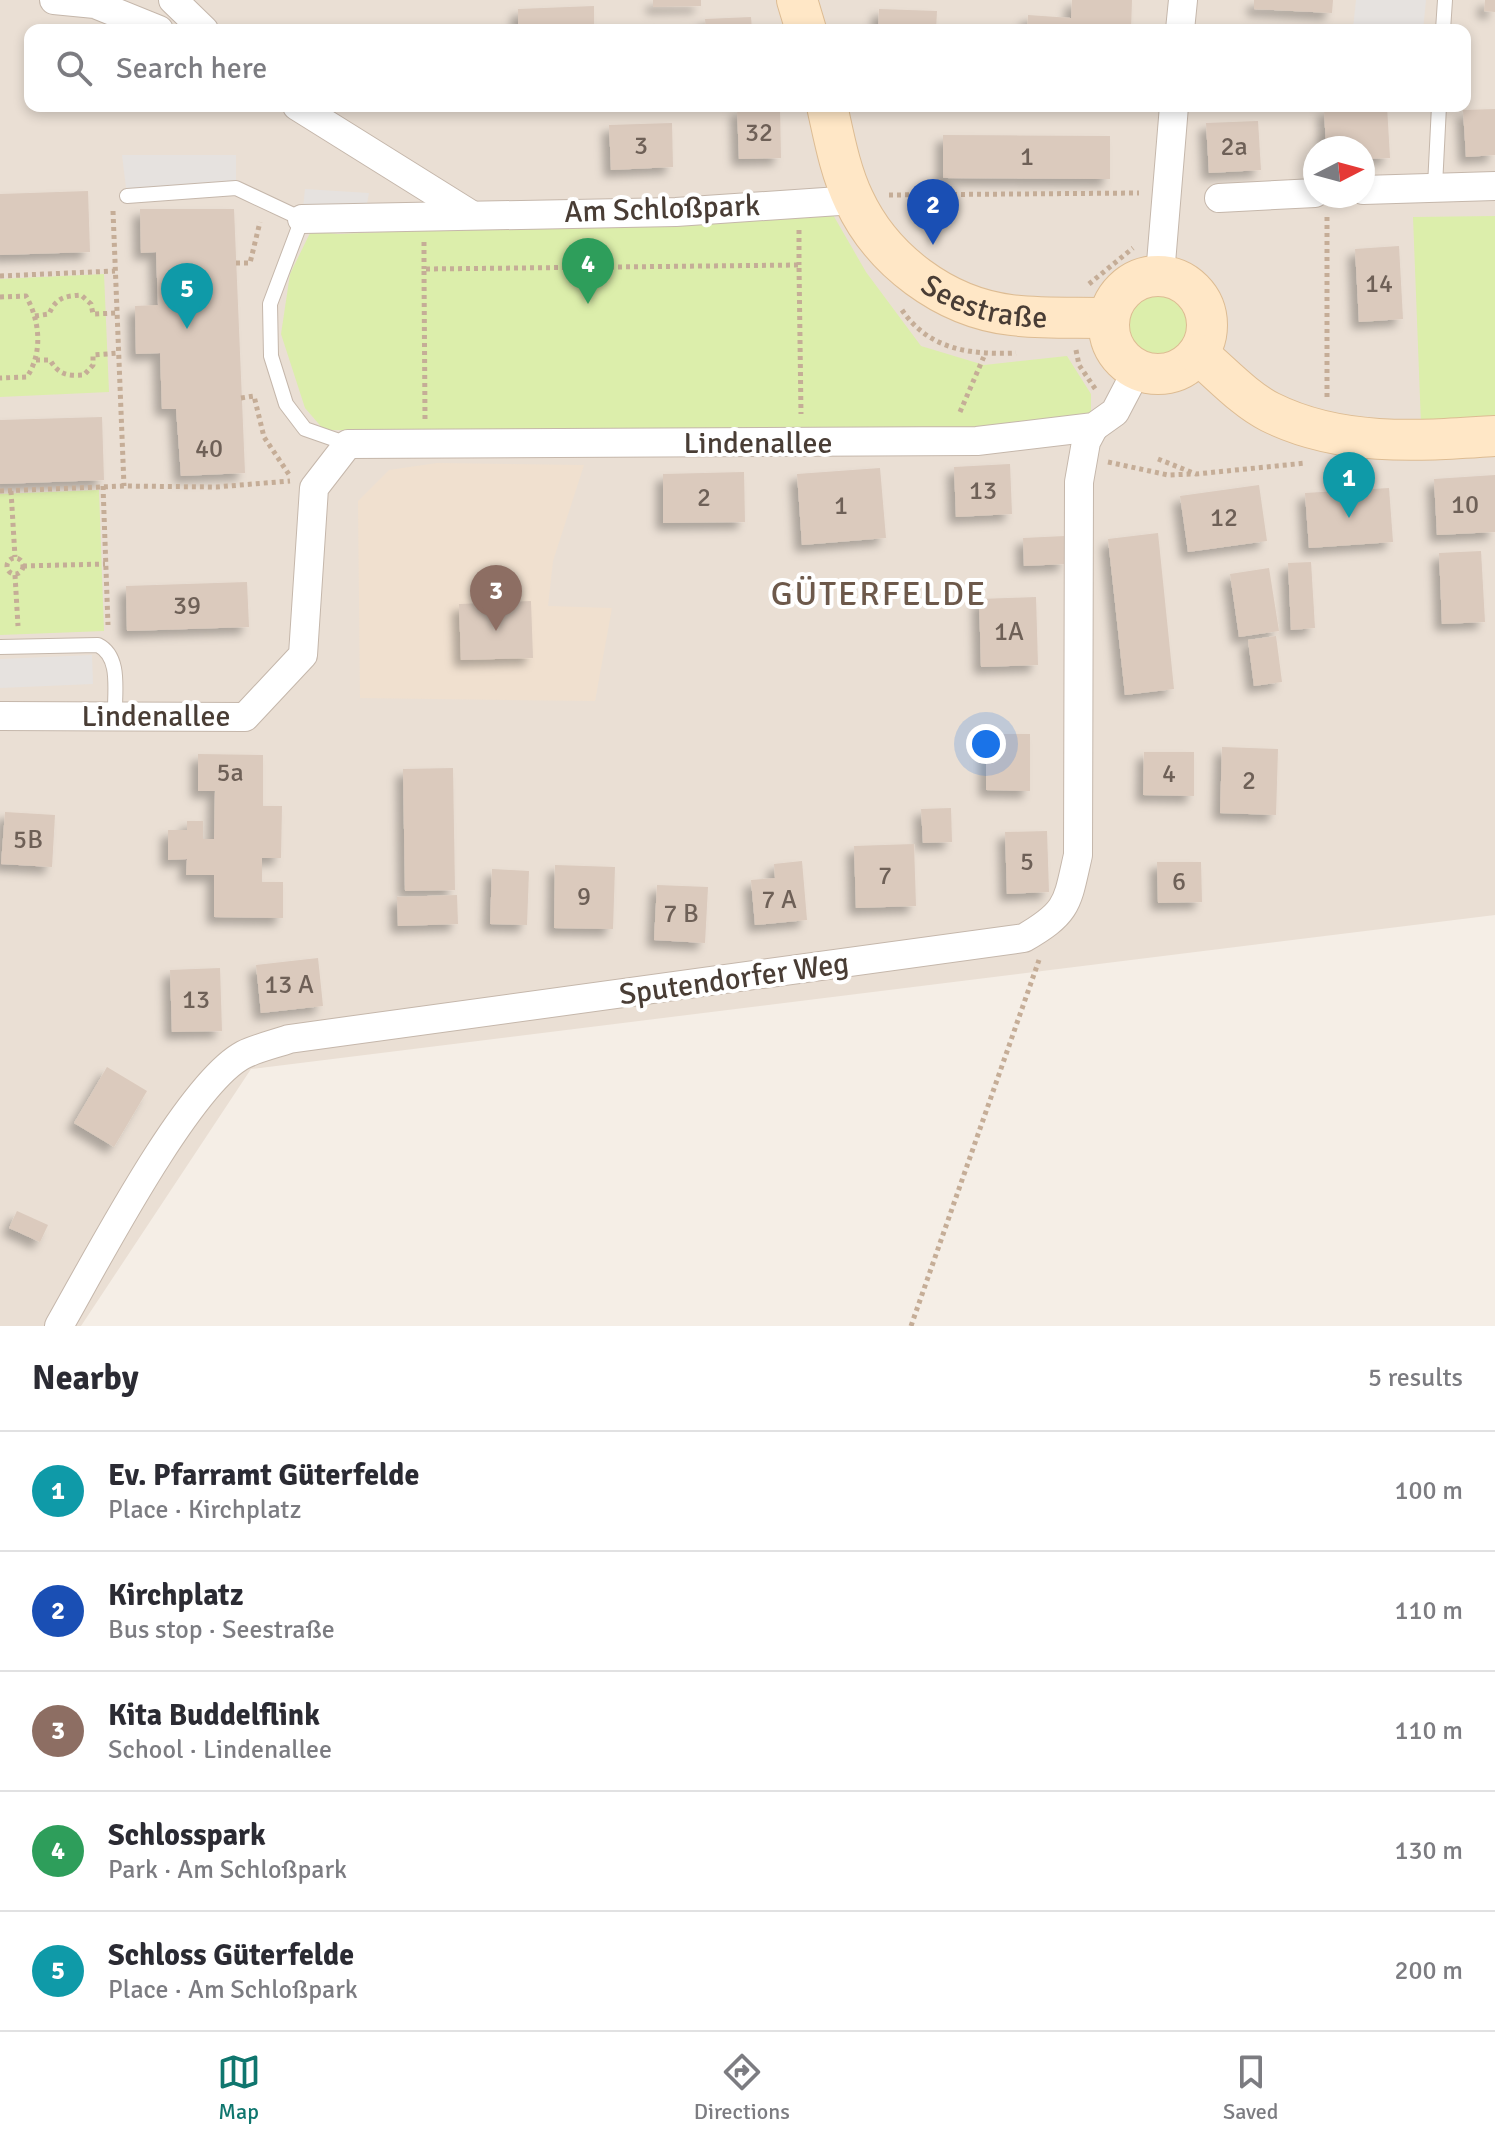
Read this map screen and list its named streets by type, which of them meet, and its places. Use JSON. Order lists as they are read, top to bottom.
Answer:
{
  "streets": {
    "main road": ["Seestraße"],
    "street": ["Am Schloßpark", "Lindenallee", "Sputendorfer Weg"]
  },
  "crossings": [
    ["Am Schloßpark", "Seestraße"],
    ["Am Schloßpark", "Lindenallee"]
  ],
  "districts": ["GÜTERFELDE"],
  "house_numbers": [
    "32",
    "3",
    "2a",
    "1",
    "14",
    "40",
    "13",
    "2",
    "10",
    "1",
    "12",
    "39",
    "1A",
    "5a",
    "4",
    "2",
    "5B",
    "5",
    "7",
    "6",
    "9",
    "7 A",
    "7 B",
    "13 A",
    "13"
  ],
  "north": "right",
  "page": {
    "search": "Search here",
    "pins": [
      "2",
      "4",
      "5",
      "1",
      "3"
    ],
    "heading": ["Nearby", "5 results"],
    "list": [
      {
        "mark": "1",
        "name": "Ev. Pfarramt Güterfelde",
        "note": "Place · Kirchplatz",
        "value": "100 m"
      },
      {
        "mark": "2",
        "name": "Kirchplatz",
        "note": "Bus stop · Seestraße",
        "value": "110 m"
      },
      {
        "mark": "3",
        "name": "Kita Buddelflink",
        "note": "School · Lindenallee",
        "value": "110 m"
      },
      {
        "mark": "4",
        "name": "Schlosspark",
        "note": "Park · Am Schloßpark",
        "value": "130 m"
      },
      {
        "mark": "5",
        "name": "Schloss Güterfelde",
        "note": "Place · Am Schloßpark",
        "value": "200 m"
      }
    ],
    "nav": ["Map", "Directions", "Saved"]
  }
}
